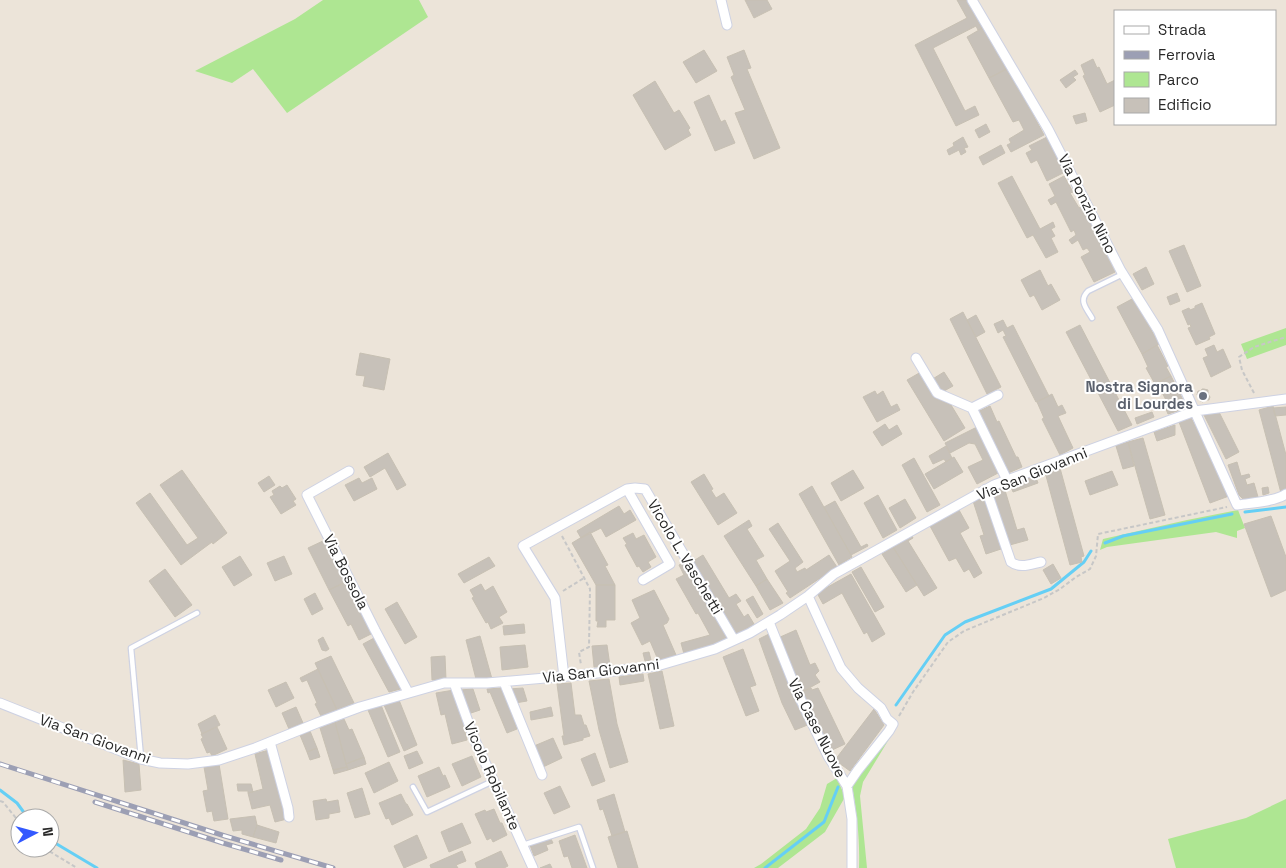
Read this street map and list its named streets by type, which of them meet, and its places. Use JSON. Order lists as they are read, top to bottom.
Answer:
{
  "streets": {
    "street": [
      "Via Ponzio Nino",
      "Via San Giovanni",
      "Vicolo L. Vaschetti",
      "Via Bossola",
      "Via Case Nuove",
      "Vicolo Robilante"
    ]
  },
  "crossings": [
    ["Via Ponzio Nino", "Via San Giovanni"],
    ["Via San Giovanni", "Vicolo L. Vaschetti"],
    ["Via San Giovanni", "Via Bossola"],
    ["Via San Giovanni", "Via Case Nuove"],
    ["Via San Giovanni", "Vicolo Robilante"]
  ],
  "places": ["Nostra Signora di Lourdes"],
  "legend": [
    "Strada",
    "Ferrovia",
    "Parco",
    "Edificio"
  ],
  "north": "right"
}
